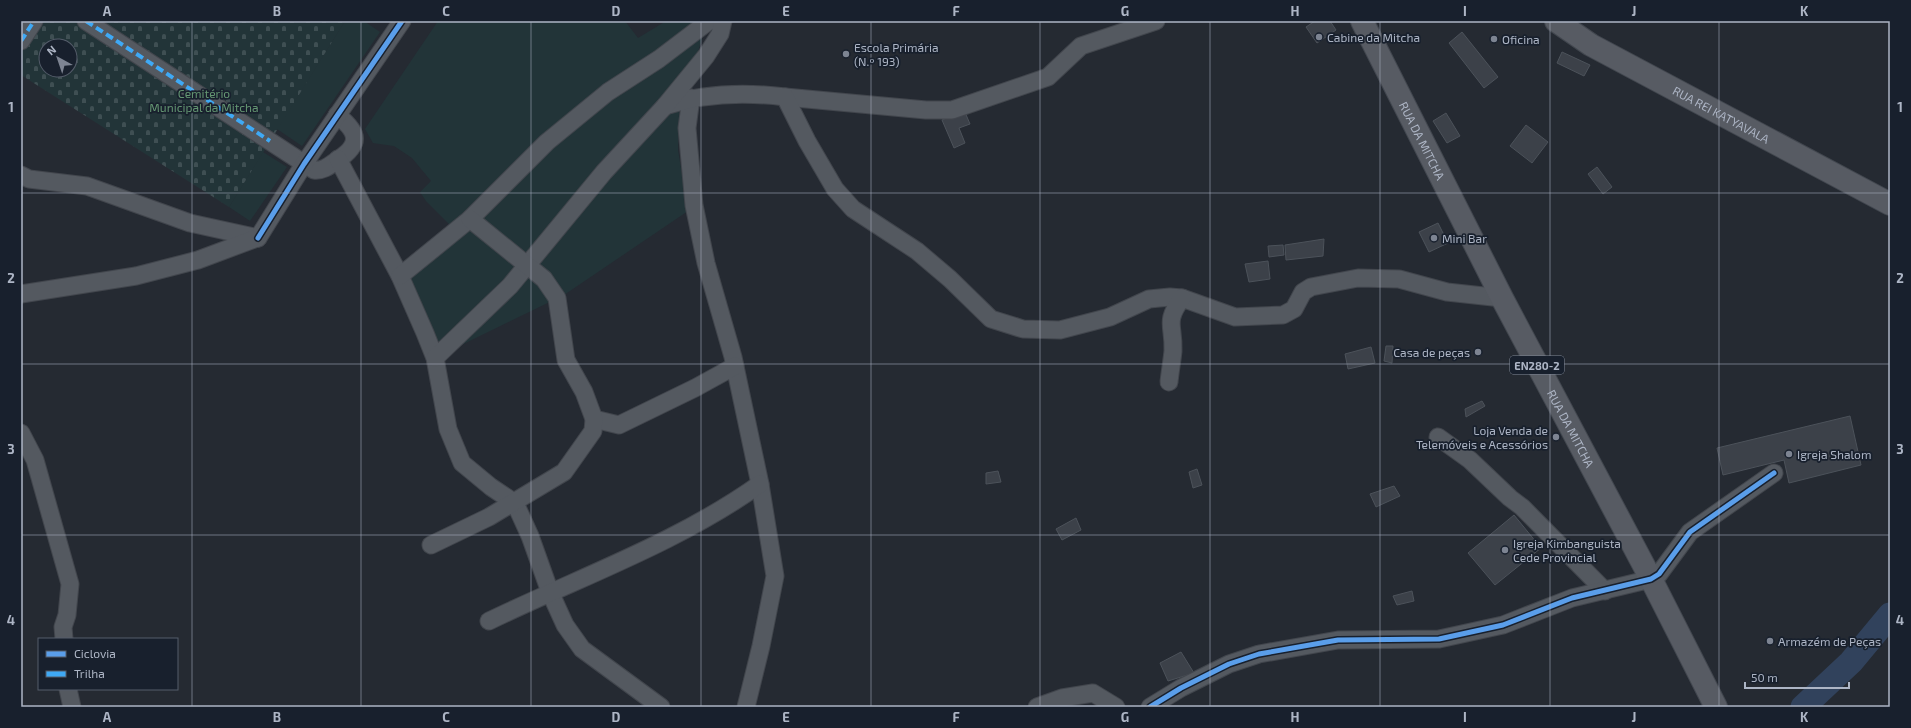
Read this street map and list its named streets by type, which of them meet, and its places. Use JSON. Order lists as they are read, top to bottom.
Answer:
{
  "streets": {
    "main road": ["RUA REI KATYAVALA", "RUA DA MITCHA", "EN280-2"]
  },
  "parks": ["Cemitério Municipal da Mitcha"],
  "places": [
    "Cabine da Mitcha",
    "Oficina",
    "Escola Primária (N.º 193)",
    "Mini Bar",
    "Casa de peças",
    "Loja Venda de Telemóveis e Acessórios",
    "Igreja Shalom",
    "Igreja Kimbanguista Cede Provincial",
    "Armazém de Peças"
  ],
  "legend": ["Ciclovia", "Trilha"],
  "scale_bar": "50 m",
  "north": "top left",
  "grid": {
    "columns": [
      "A",
      "B",
      "C",
      "D",
      "E",
      "F",
      "G",
      "H",
      "I",
      "J",
      "K"
    ],
    "rows": [
      "1",
      "2",
      "3",
      "4"
    ]
  }
}
